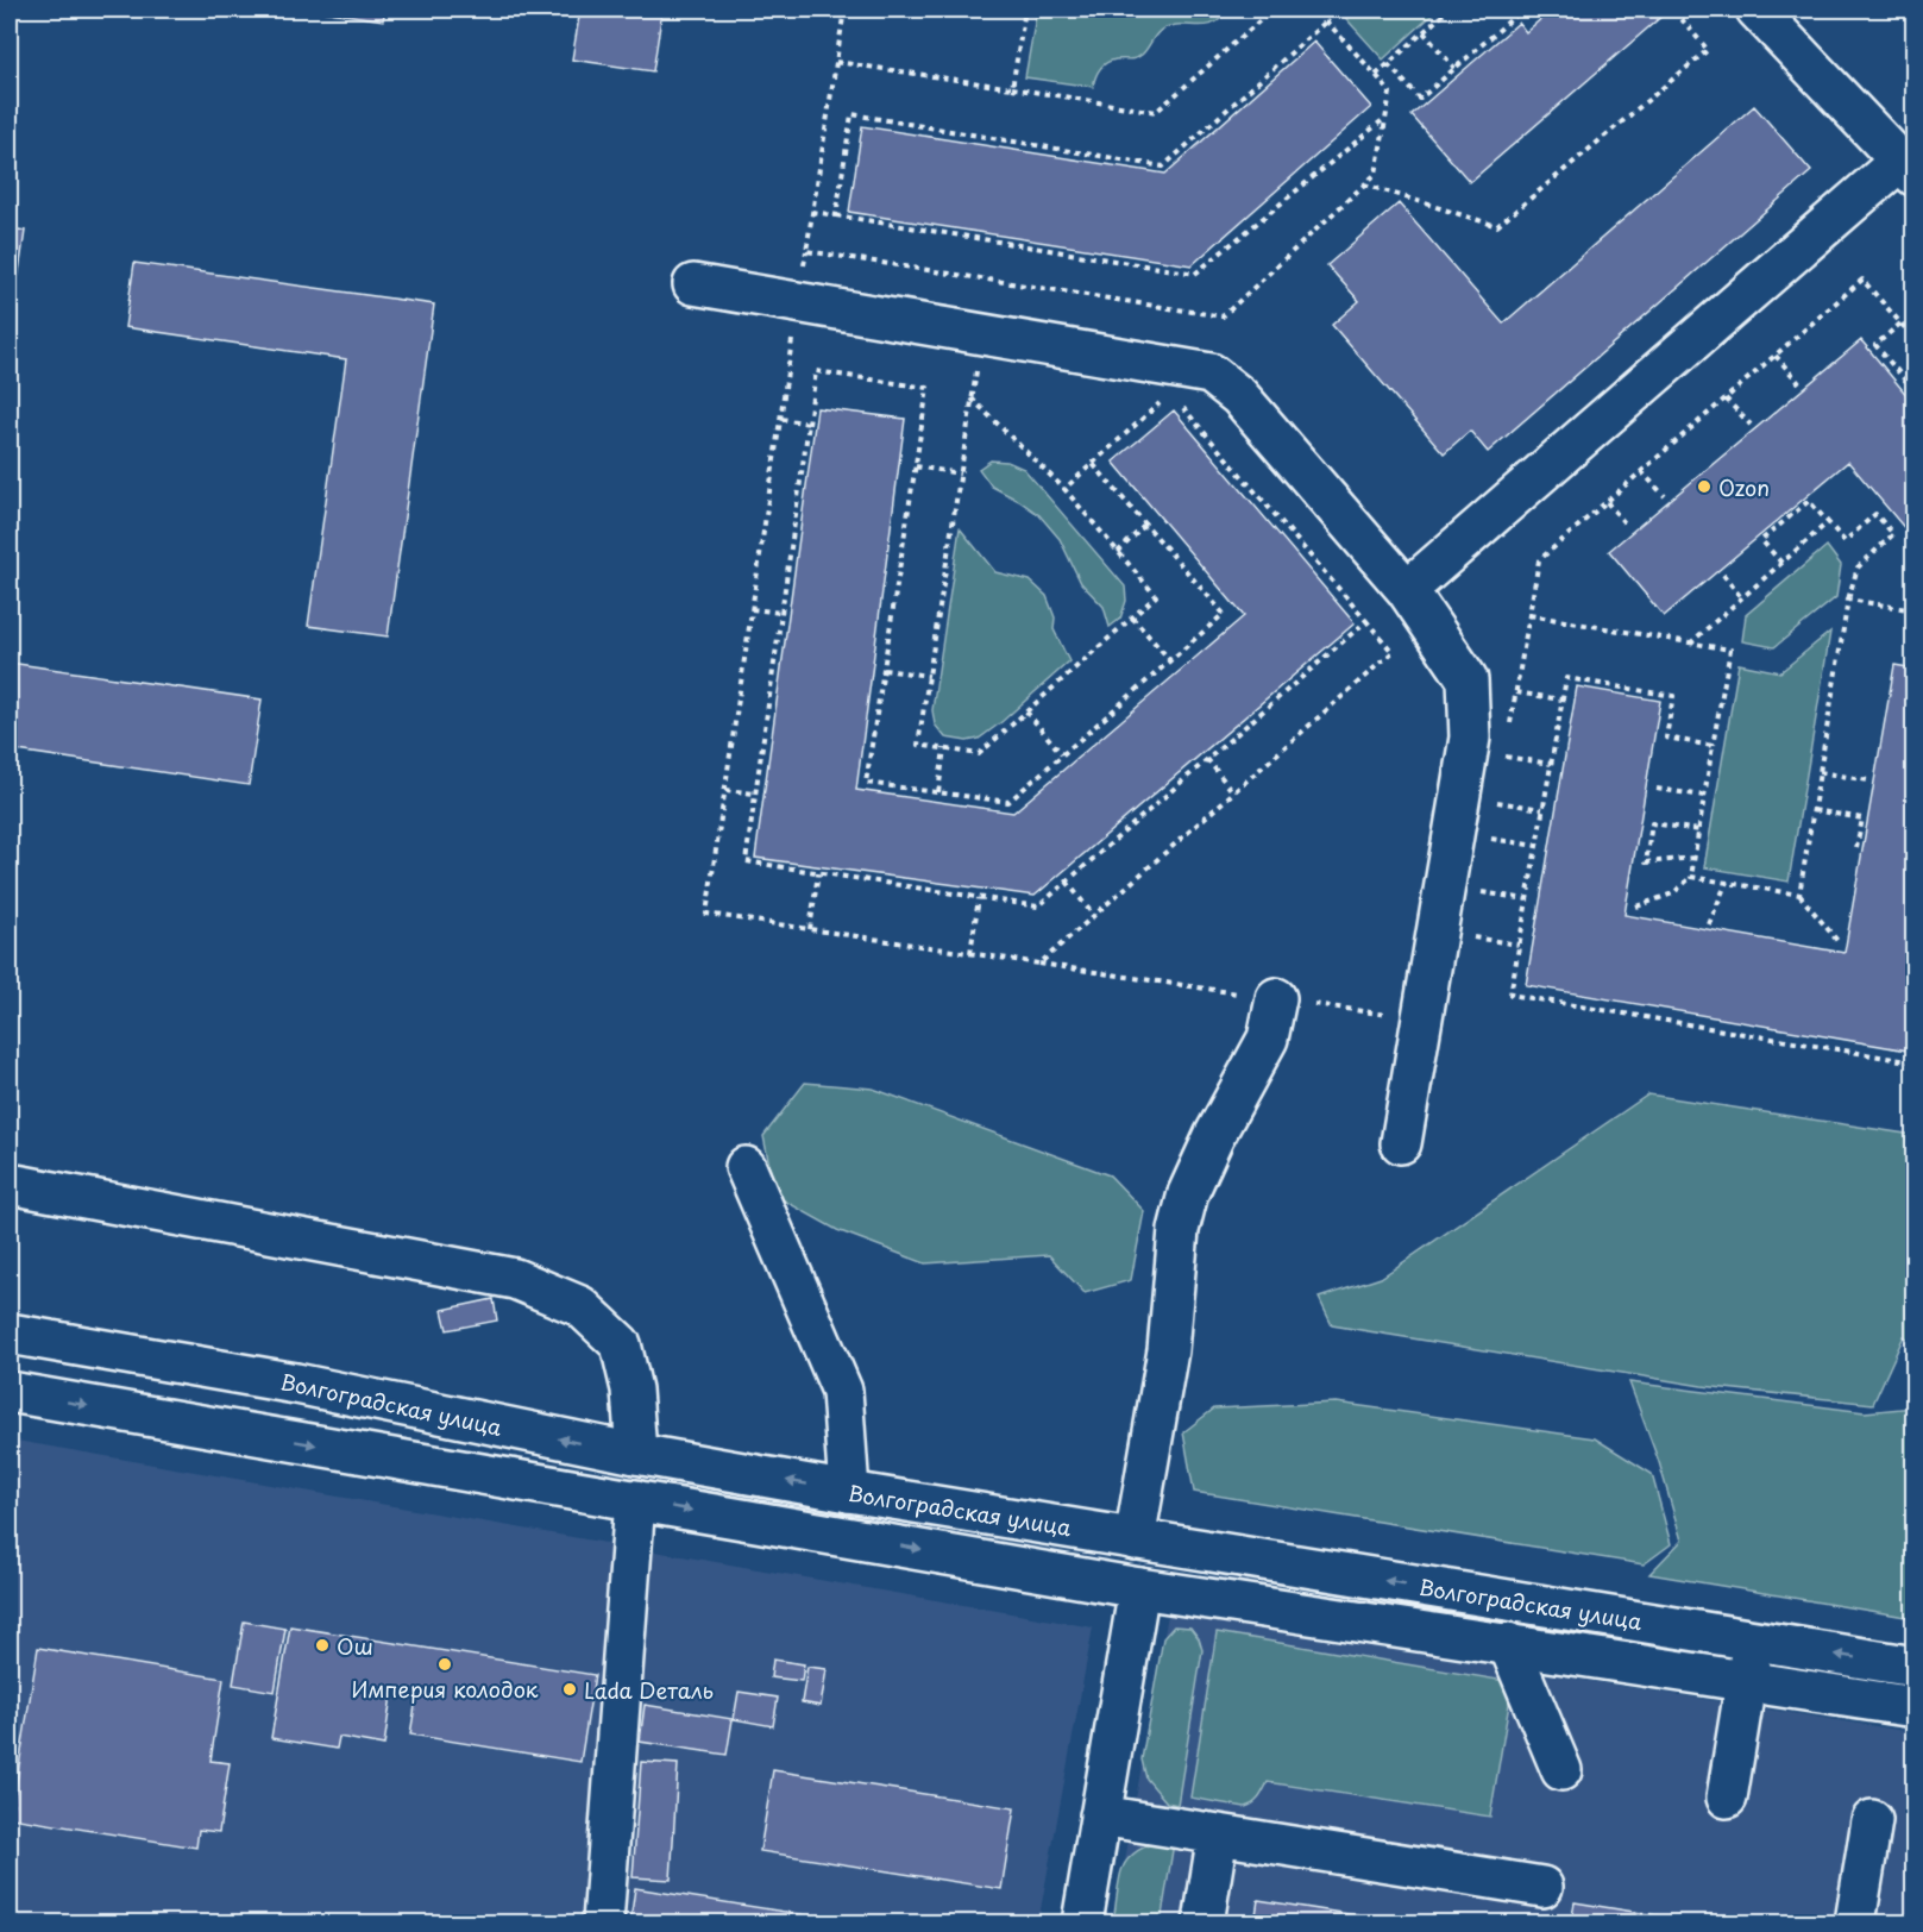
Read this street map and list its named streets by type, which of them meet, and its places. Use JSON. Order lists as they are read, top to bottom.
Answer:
{
  "streets": {
    "main road": ["Волгоградская улица"]
  },
  "places": [
    "Ozon",
    "Ош",
    "Империя колодок",
    "Lada Dеталь"
  ]
}
